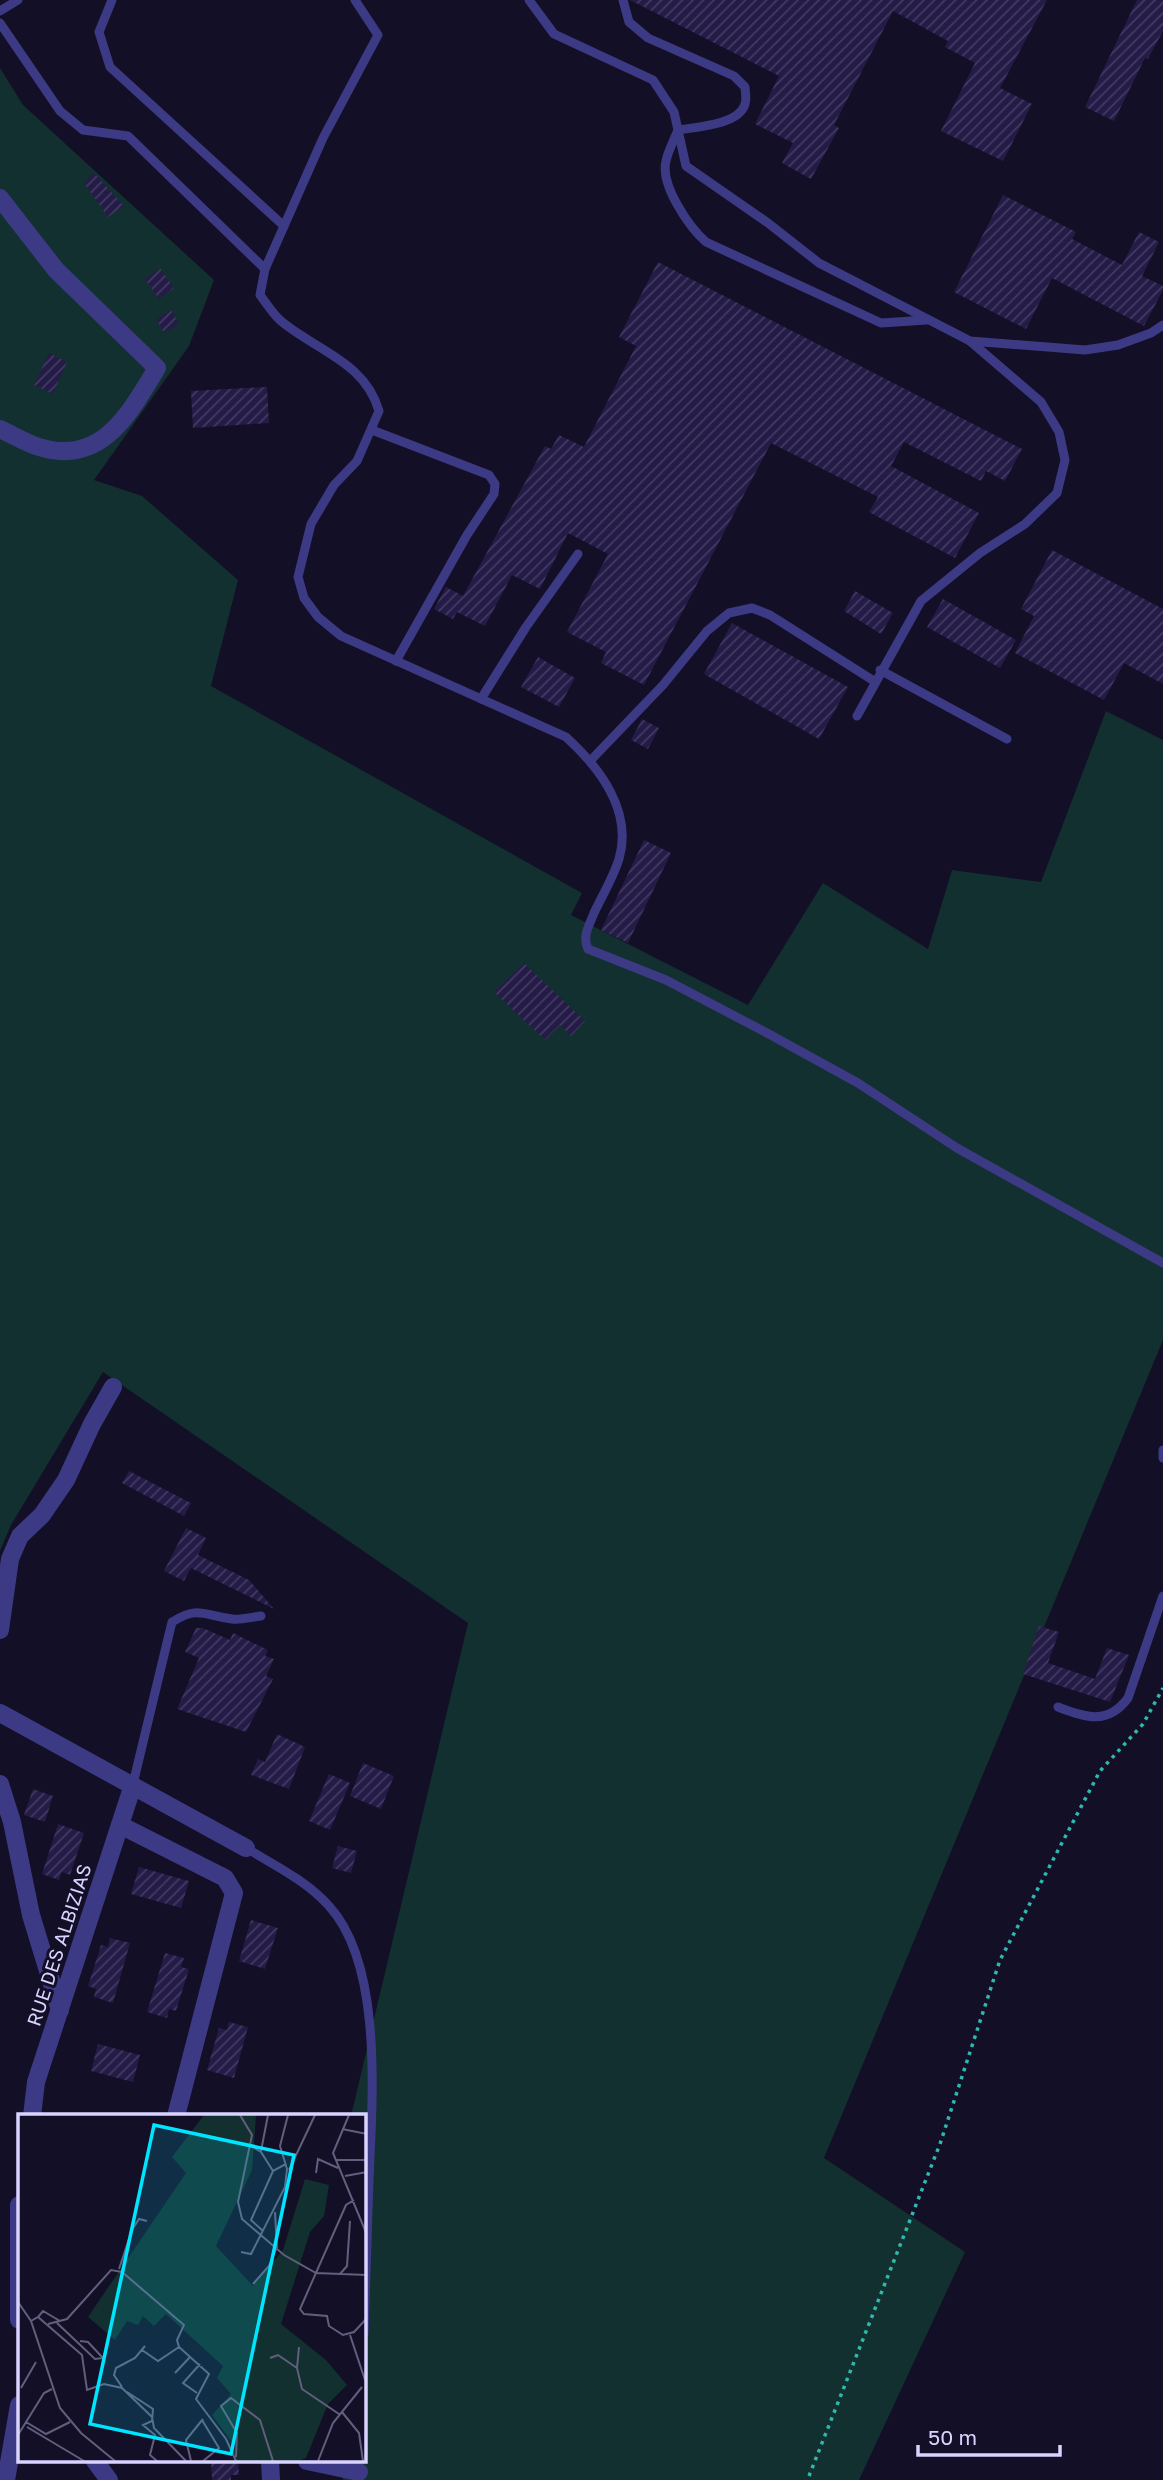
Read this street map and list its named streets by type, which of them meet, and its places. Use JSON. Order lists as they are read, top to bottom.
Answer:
{
  "streets": {
    "street": ["RUE DES ALBIZIAS"]
  },
  "scale_bar": "50 m"
}
